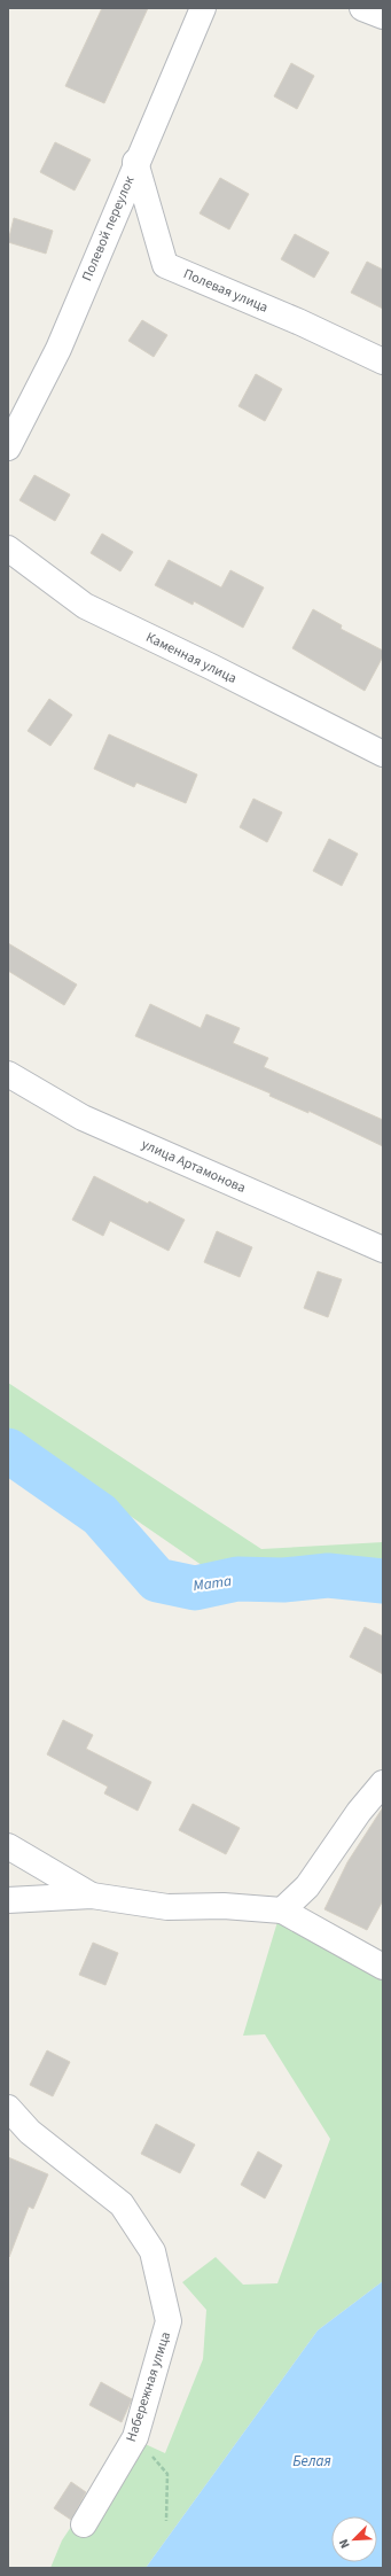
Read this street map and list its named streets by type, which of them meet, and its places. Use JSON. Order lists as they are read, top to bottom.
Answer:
{
  "streets": {
    "street": [
      "Полевой переулок",
      "Полевая улица",
      "Каменная улица",
      "улица Артамонова",
      "Набережная улица"
    ]
  },
  "crossings": [
    ["Полевой переулок", "Полевая улица"]
  ],
  "water": ["Мата", "Белая"],
  "north": "bottom left"
}
